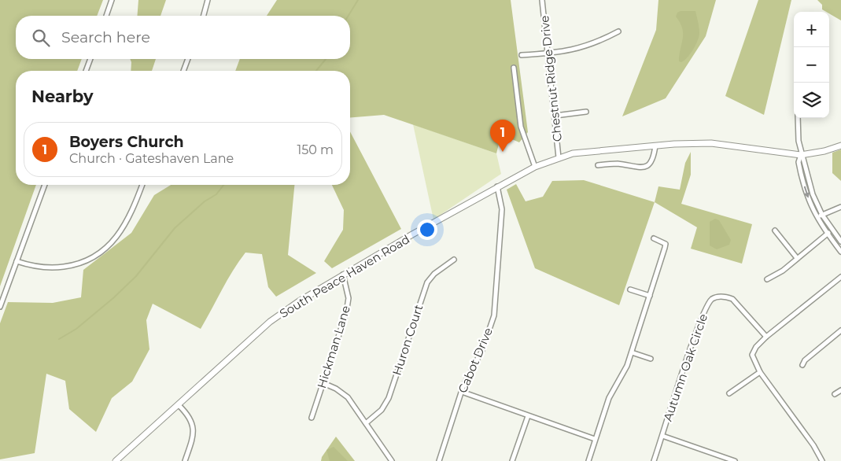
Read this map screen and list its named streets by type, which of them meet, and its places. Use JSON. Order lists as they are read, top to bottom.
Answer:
{
  "streets": {
    "main road": ["South Peace Haven Road"],
    "street": [
      "Chestnut Ridge Drive",
      "Huron Court",
      "Hickman Lane",
      "Cabot Drive",
      "Autumn Oak Circle"
    ]
  },
  "crossings": [
    ["Chestnut Ridge Drive", "South Peace Haven Road"],
    ["South Peace Haven Road", "Hickman Lane"],
    ["South Peace Haven Road", "Cabot Drive"]
  ],
  "page": {
    "map_buttons": ["+", "−"],
    "search": "Search here",
    "heading": "Nearby",
    "pins": "1",
    "list": [
      {
        "mark": "1",
        "name": "Boyers Church",
        "note": "Church · Gateshaven Lane",
        "value": "150 m"
      }
    ]
  }
}
